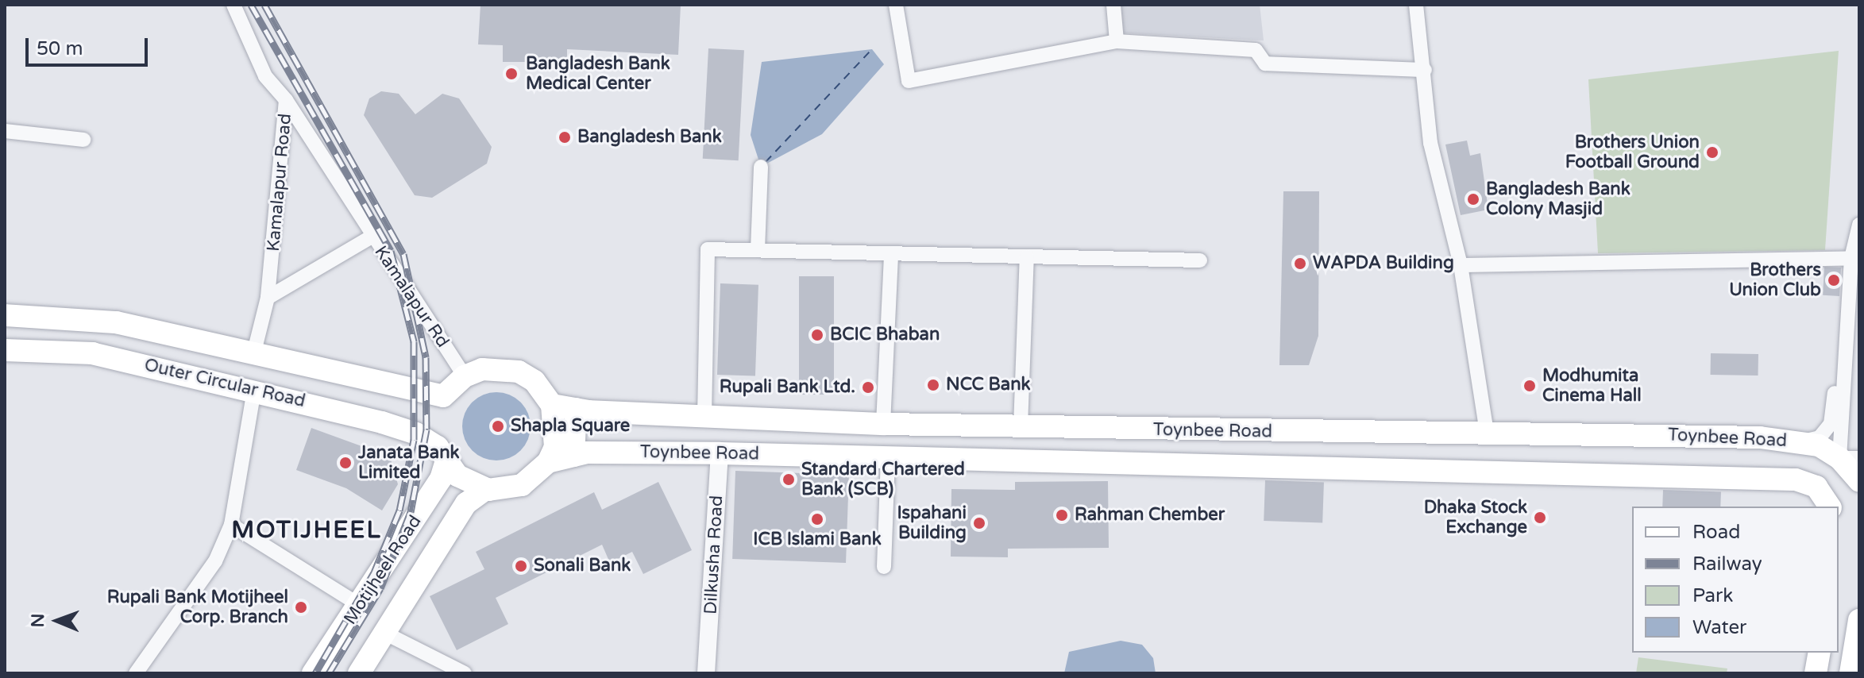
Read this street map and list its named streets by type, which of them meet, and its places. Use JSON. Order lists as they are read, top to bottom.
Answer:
{
  "streets": {
    "main road": ["Outer Circular Road", "Toynbee Road", "Motijheel Road"],
    "street": ["Kamalapur Road", "Kamalapur Rd", "Dilkusha Road"]
  },
  "crossings": [
    ["Kamalapur Road", "Kamalapur Rd"],
    ["Kamalapur Rd", "Outer Circular Road"],
    ["Outer Circular Road", "Motijheel Road"],
    ["Toynbee Road", "Dilkusha Road"]
  ],
  "districts": ["MOTIJHEEL"],
  "places": [
    "Bangladesh Bank Medical Center",
    "Bangladesh Bank",
    "Brothers Union Football Ground",
    "Bangladesh Bank Colony Masjid",
    "WAPDA Building",
    "Brothers Union Club",
    "BCIC Bhaban",
    "NCC Bank",
    "Modhumita Cinema Hall",
    "Rupali Bank Ltd.",
    "Shapla Square",
    "Janata Bank Limited",
    "Standard Chartered Bank (SCB)",
    "Rahman Chember",
    "Dhaka Stock Exchange",
    "ICB Islami Bank",
    "Ispahani Building",
    "Sonali Bank",
    "Rupali Bank Motijheel Corp. Branch"
  ],
  "legend": [
    "Road",
    "Railway",
    "Park",
    "Water"
  ],
  "scale_bar": "50 m",
  "north": "left"
}
